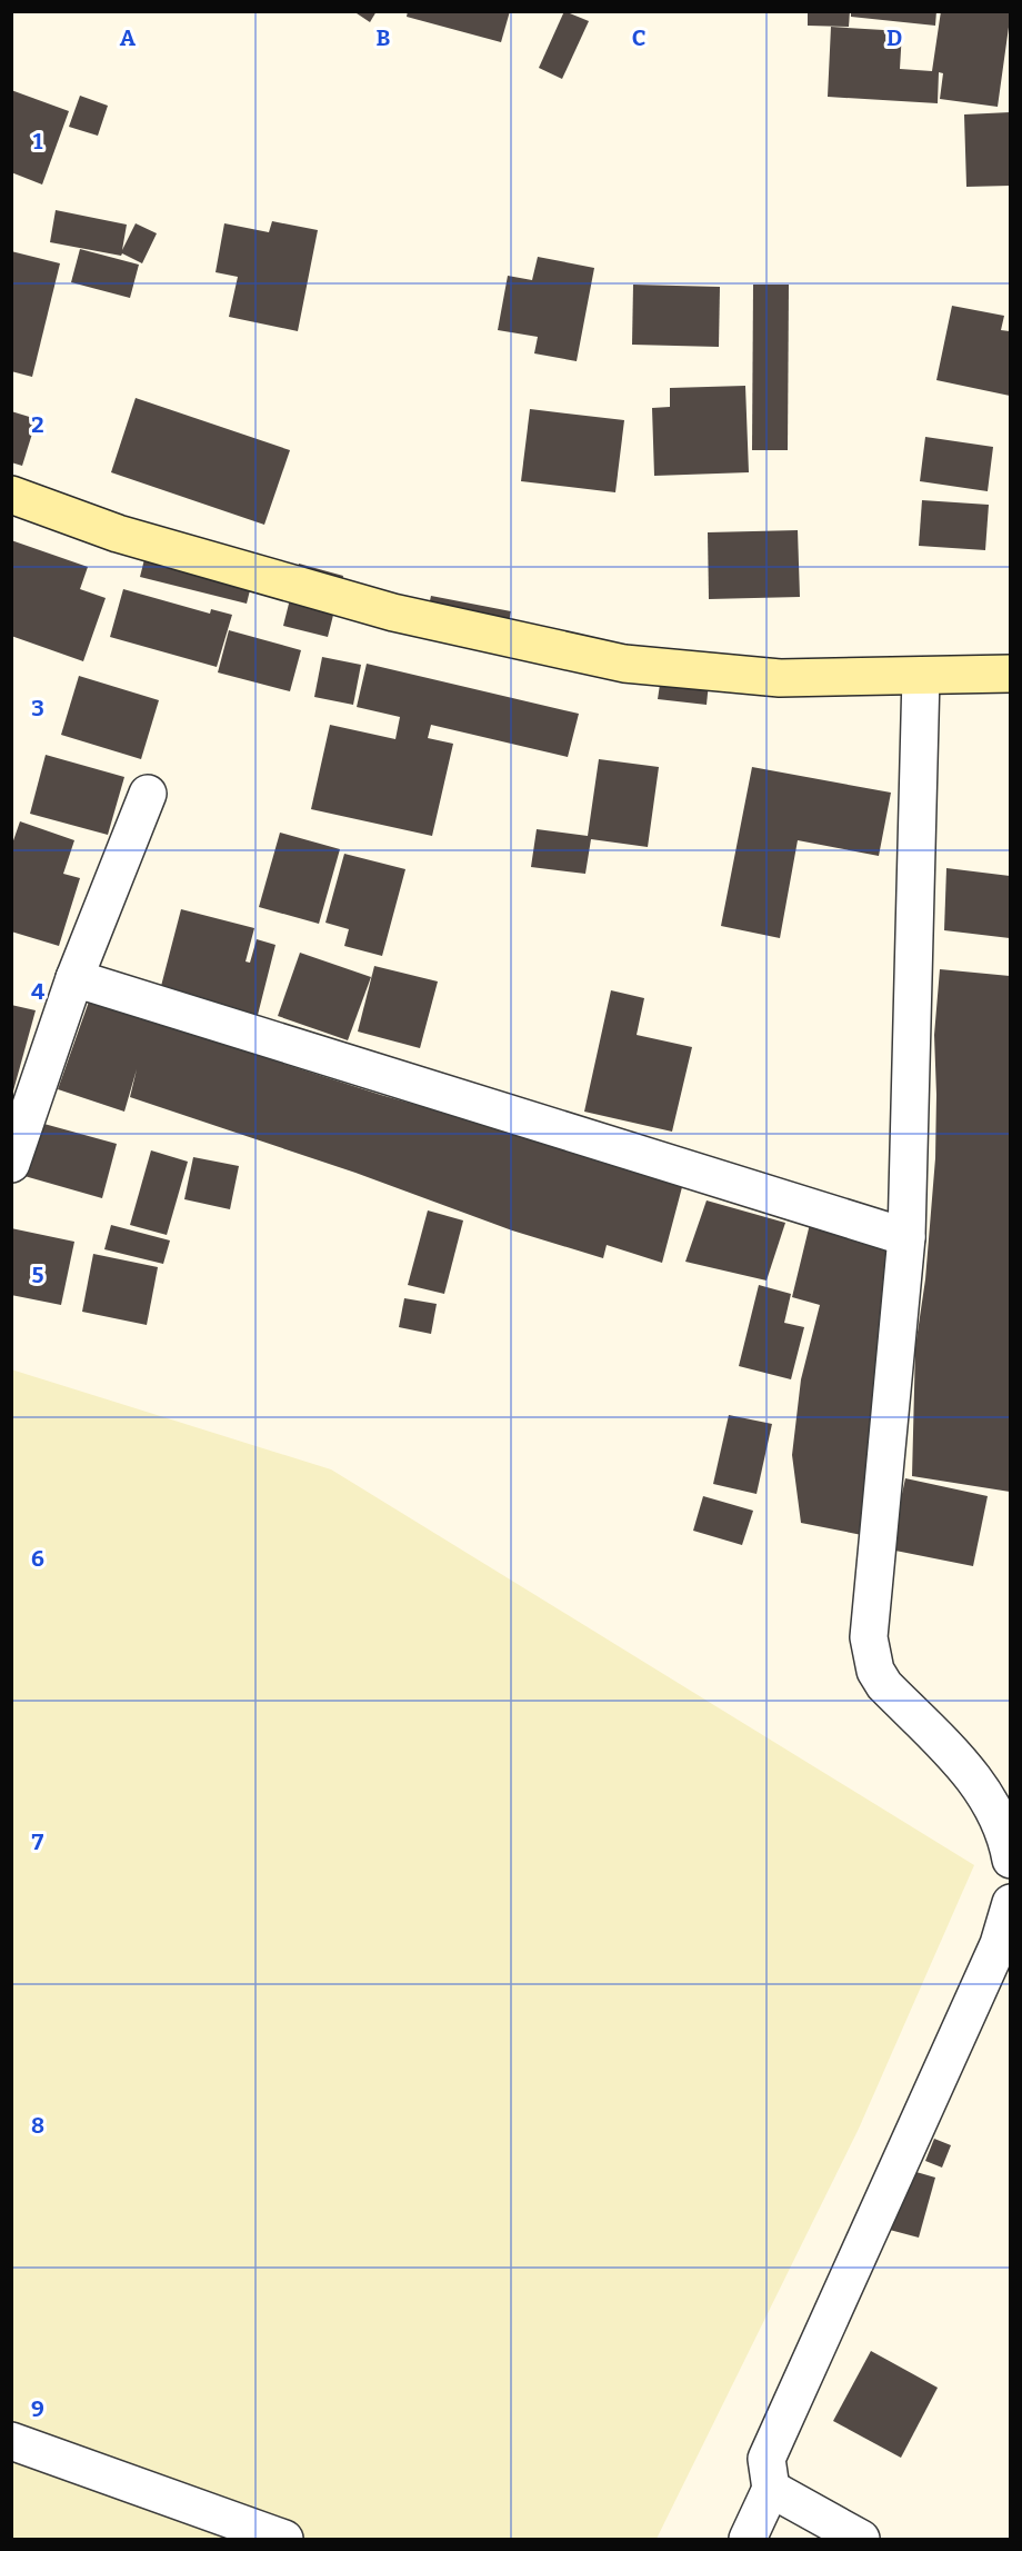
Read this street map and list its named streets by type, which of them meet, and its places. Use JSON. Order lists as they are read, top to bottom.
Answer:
{
  "grid": {
    "columns": [
      "A",
      "B",
      "C",
      "D"
    ],
    "rows": [
      "1",
      "2",
      "3",
      "4",
      "5",
      "6",
      "7",
      "8",
      "9"
    ]
  }
}
